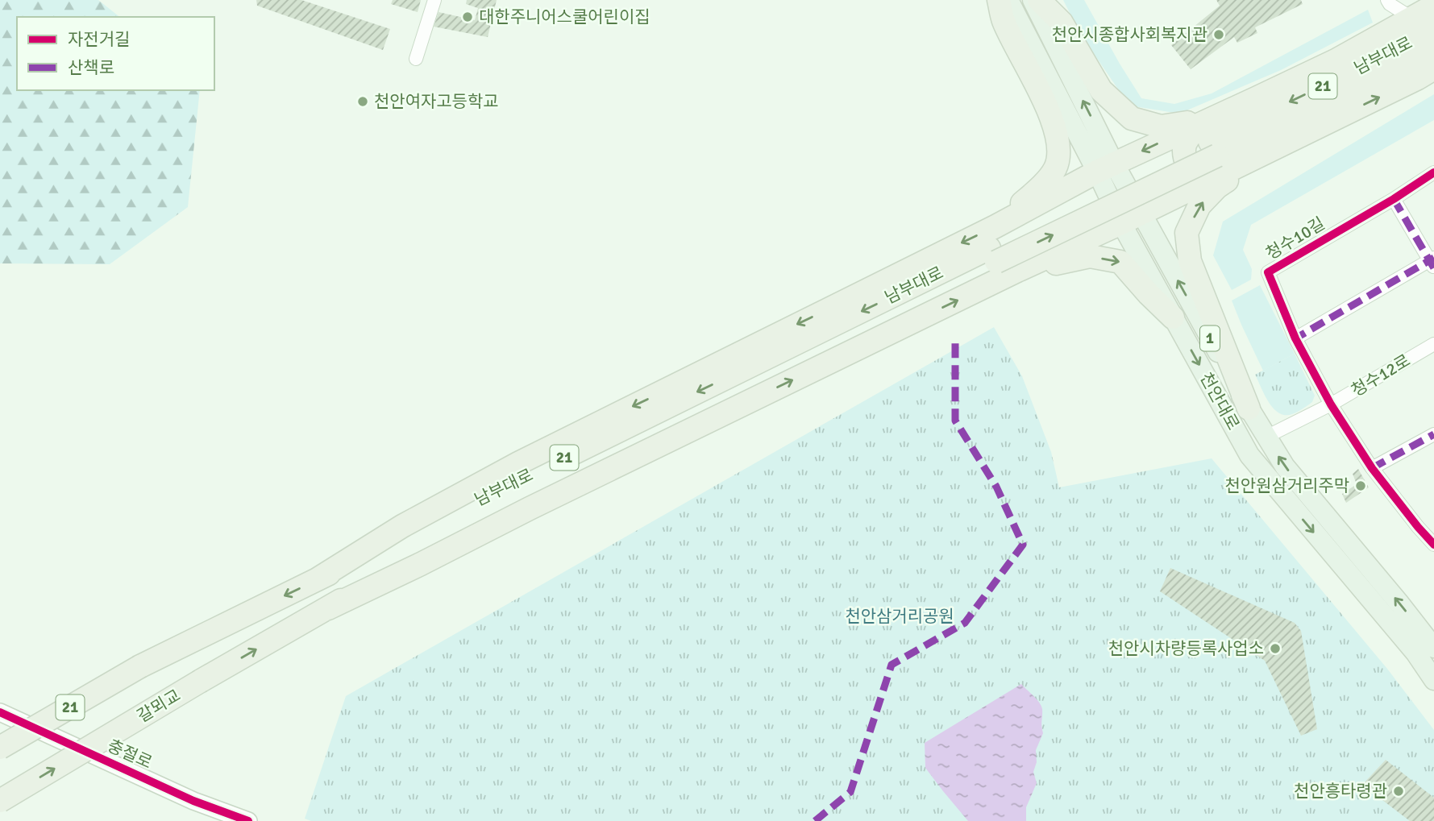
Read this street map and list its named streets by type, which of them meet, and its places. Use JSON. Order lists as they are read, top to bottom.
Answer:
{
  "streets": {
    "highway": ["남부대로", "21", "갈뫼교"],
    "main road": ["1", "천안대로"],
    "street": ["청수10길", "청수12로", "충절로"]
  },
  "crossings": [
    ["남부대로", "21"],
    ["남부대로", "갈뫼교"],
    ["청수10길", "청수12로"],
    ["청수12로", "천안대로"]
  ],
  "one_way": ["갈뫼교"],
  "parks": ["천안삼거리공원"],
  "places": [
    "대한주니어스쿨어린이집",
    "천안시종합사회복지관",
    "천안여자고등학교",
    "천안원삼거리주막",
    "천안시차량등록사업소",
    "천안흥타령관"
  ],
  "legend": ["자전거길", "산책로"]
}
